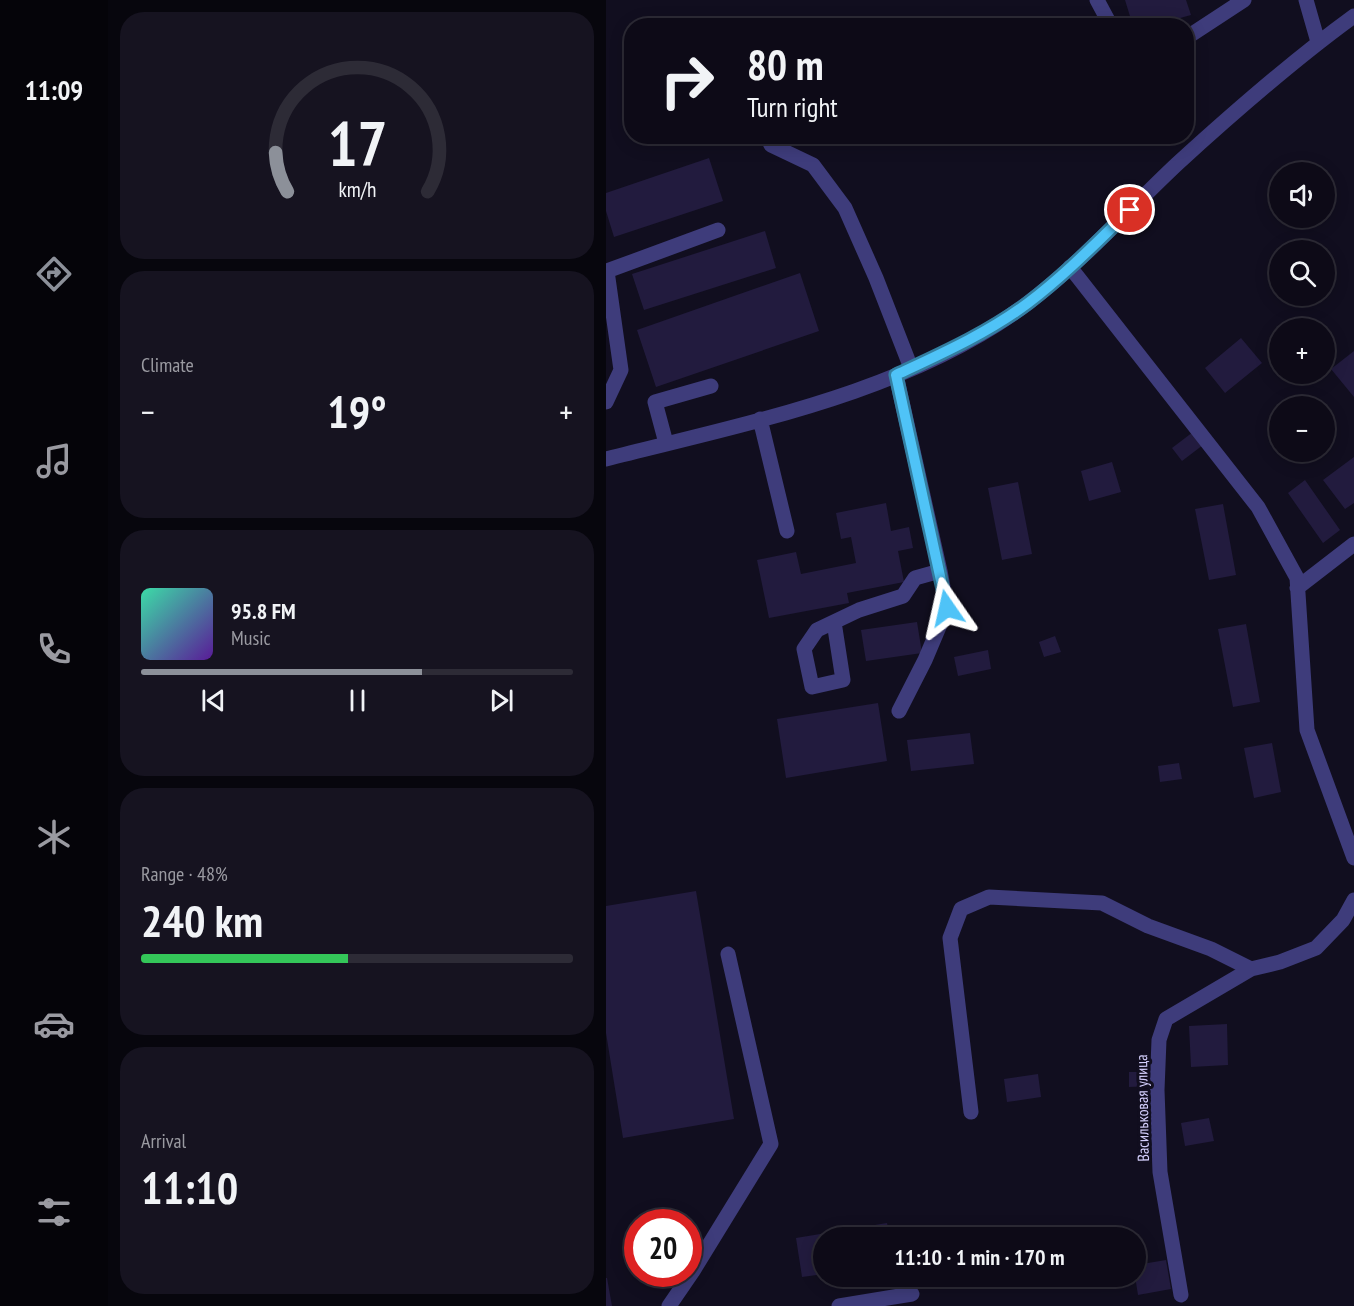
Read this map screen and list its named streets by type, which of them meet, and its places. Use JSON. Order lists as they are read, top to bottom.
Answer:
{
  "streets": {
    "street": ["Васильковая улица"]
  },
  "page": {
    "tabs": "11:09",
    "turn": ["80 m", "Turn right"],
    "map_buttons": ["+", "−"],
    "tile": [
      "Climate",
      ["Range · 48%", "240 km"],
      ["Arrival", "11:10"]
    ],
    "heat": ["−", "19°", "+"],
    "song": ["95.8 FM", "Music"],
    "limit": "20",
    "trip": "11:10 · 1 min · 170 m",
    "gauge": ["17", "km/h"]
  }
}
